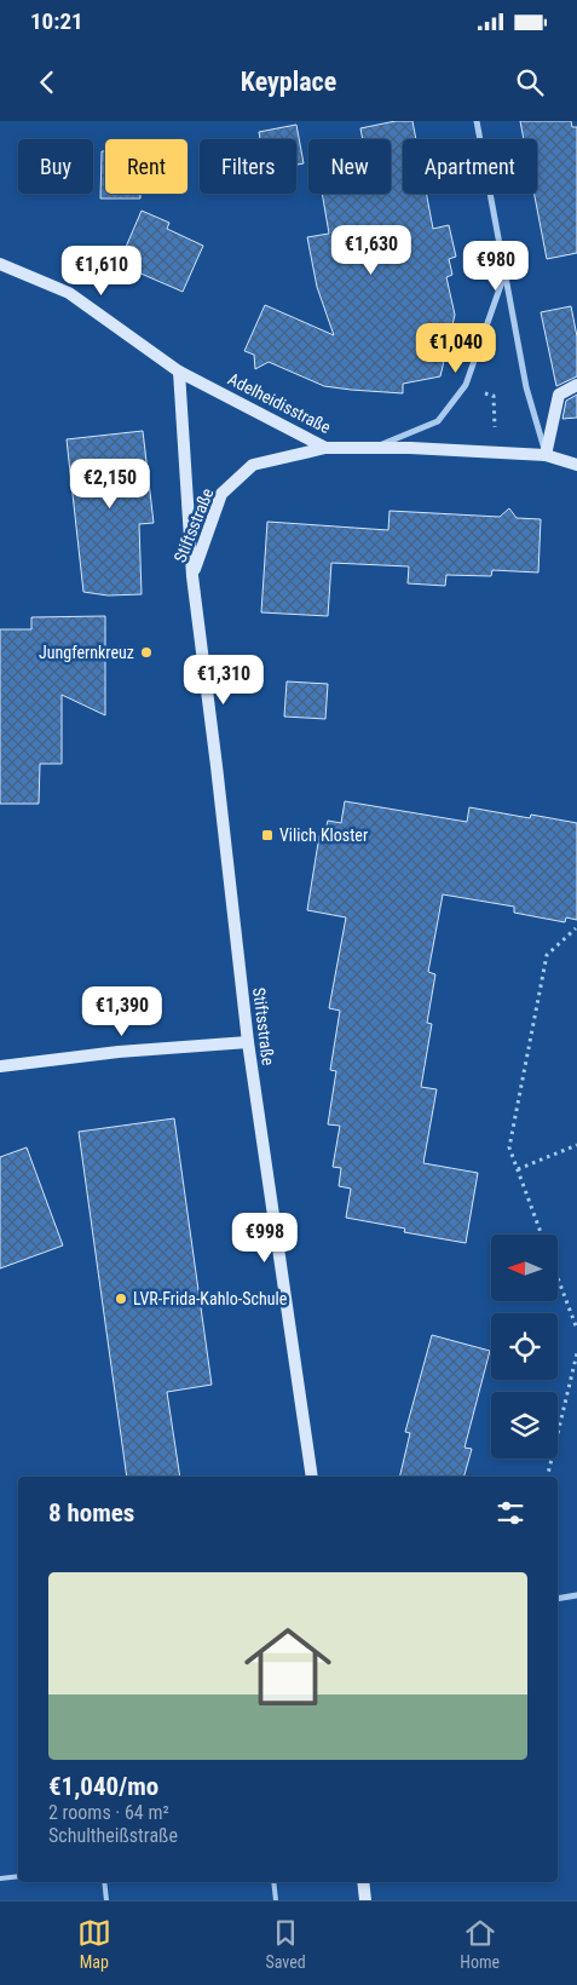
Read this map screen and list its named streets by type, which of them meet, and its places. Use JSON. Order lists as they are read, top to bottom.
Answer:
{
  "streets": {
    "street": ["Adelheidisstraße", "Stiftsstraße"]
  },
  "crossings": [
    ["Adelheidisstraße", "Stiftsstraße"]
  ],
  "places": {
    "other": ["Jungfernkreuz", "LVR-Frida-Kahlo-Schule"],
    "transit": ["Vilich Kloster"]
  },
  "north": "left",
  "page": {
    "status": "10:21",
    "header": "Keyplace",
    "chip": [
      "Buy",
      "Rent",
      "Filters",
      "New",
      "Apartment"
    ],
    "price": [
      "€1,630",
      "€980",
      "€1,610",
      "€1,040",
      "€2,150",
      "€1,310",
      "€1,390",
      "€998"
    ],
    "heading": "8 homes",
    "list": [
      {
        "name": "€1,040/mo",
        "note": "2 rooms · 64 m² · Schultheißstraße"
      }
    ],
    "tabs": ["Map", "Saved", "Home"]
  }
}
